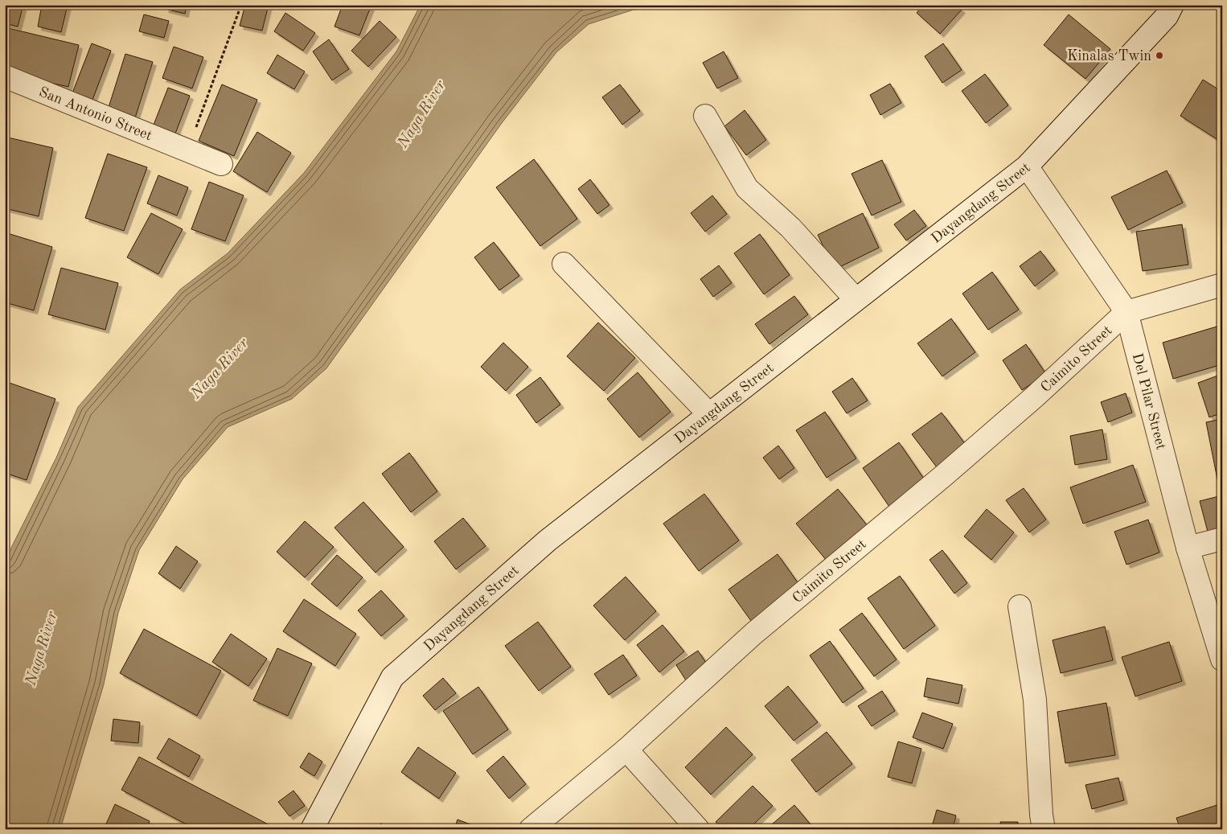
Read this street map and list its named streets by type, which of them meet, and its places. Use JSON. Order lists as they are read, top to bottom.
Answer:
{
  "streets": {
    "street": [
      "San Antonio Street",
      "Dayangdang Street",
      "Caimito Street",
      "Del Pilar Street"
    ]
  },
  "crossings": [
    ["Dayangdang Street", "Del Pilar Street"],
    ["Caimito Street", "Del Pilar Street"]
  ],
  "water": ["Naga River"],
  "places": ["Kinalas Twin"]
}
